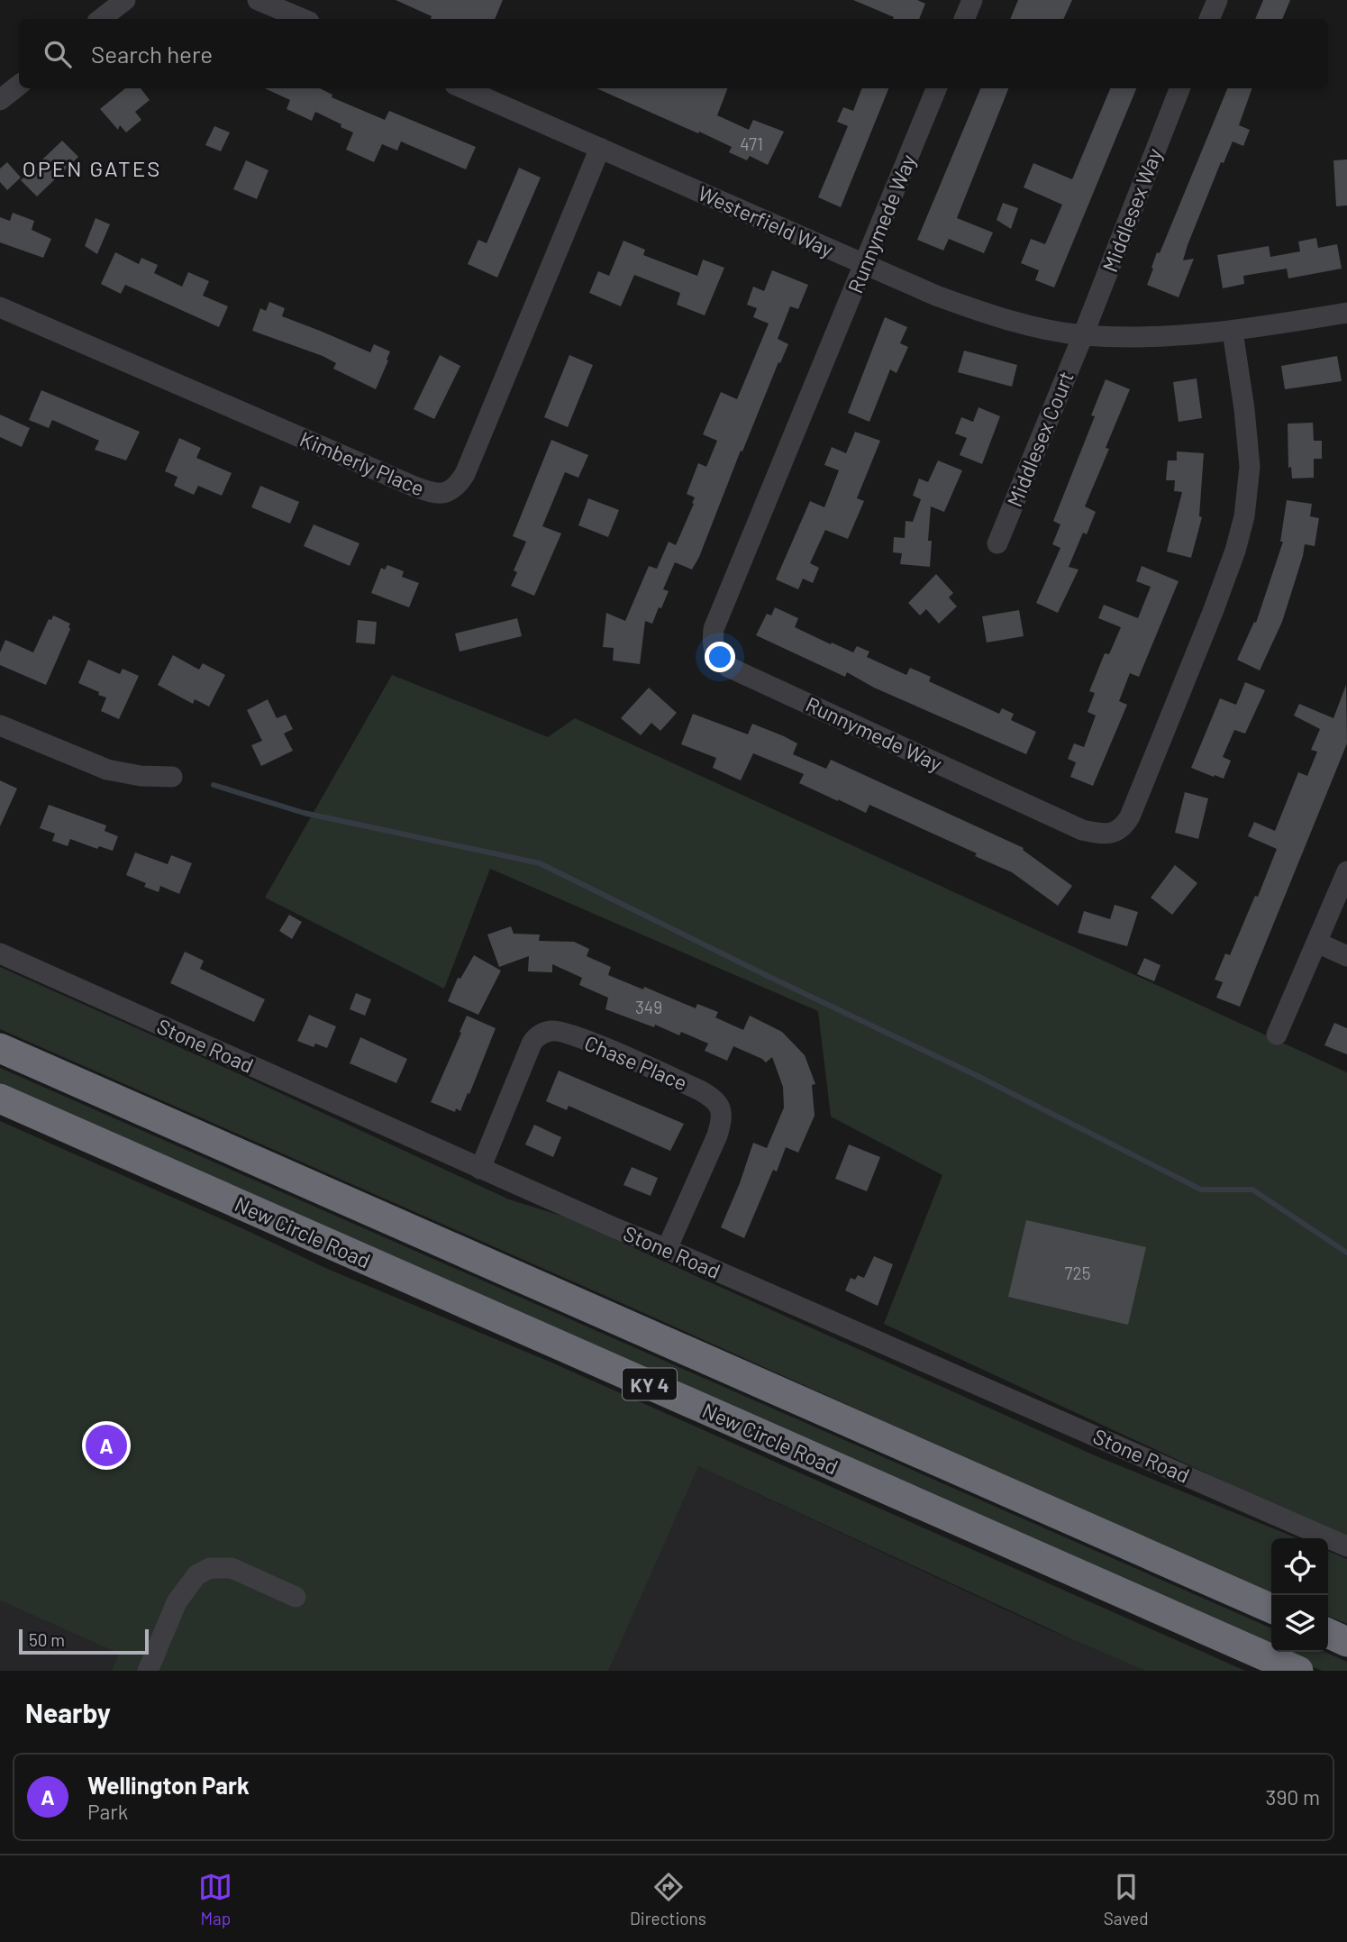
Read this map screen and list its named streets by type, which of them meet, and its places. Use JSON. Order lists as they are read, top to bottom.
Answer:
{
  "streets": {
    "highway": ["New Circle Road", "KY 4"],
    "street": [
      "Middlesex Way",
      "Westerfield Way",
      "Runnymede Way",
      "Middlesex Court",
      "Kimberly Place",
      "Stone Road",
      "Chase Place"
    ]
  },
  "crossings": [
    ["Middlesex Way", "Westerfield Way"],
    ["Middlesex Way", "Middlesex Court"],
    ["Westerfield Way", "Runnymede Way"],
    ["Westerfield Way", "Middlesex Court"],
    ["Westerfield Way", "Kimberly Place"],
    ["Stone Road", "Chase Place"]
  ],
  "districts": ["OPEN GATES"],
  "house_numbers": ["471", "349", "725"],
  "scale_bar": "50 m",
  "page": {
    "search": "Search here",
    "pins": "A",
    "scale": "50 m",
    "heading": "Nearby",
    "list": [
      {
        "mark": "A",
        "name": "Wellington Park",
        "note": "Park",
        "value": "390 m"
      }
    ],
    "nav": ["Map", "Directions", "Saved"]
  }
}
